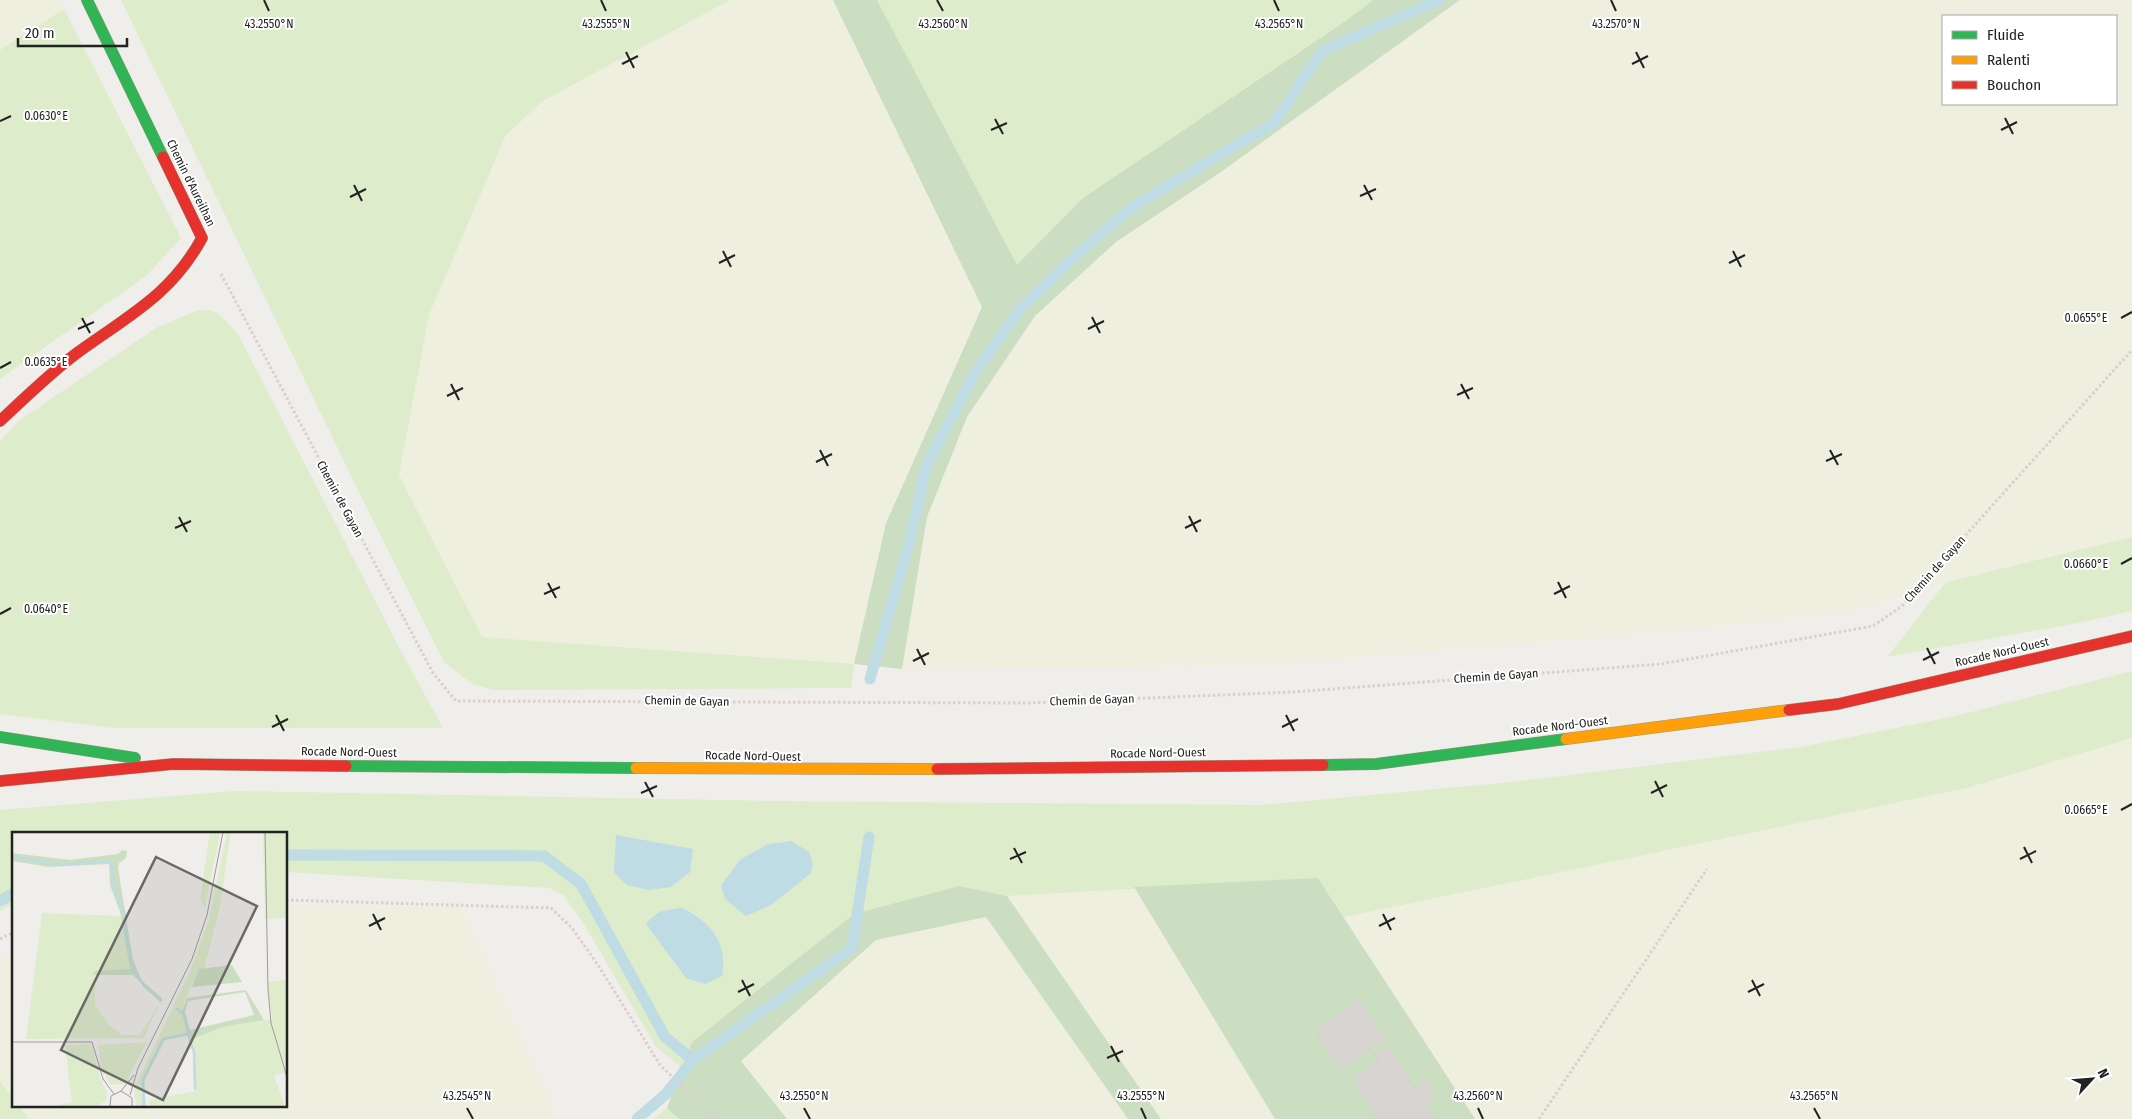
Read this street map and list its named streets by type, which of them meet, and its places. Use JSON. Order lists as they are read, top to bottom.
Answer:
{
  "streets": {
    "main road": ["Chemin d'Aureilhan", "Rocade Nord-Ouest"],
    "path": ["Chemin de Gayan"]
  },
  "crossings": [
    ["Chemin d'Aureilhan", "Chemin de Gayan"]
  ],
  "legend": ["Fluide", "Ralenti", "Bouchon"],
  "scale_bar": "20 m",
  "north": "top right",
  "coordinates": [
    "43.2550°N",
    "43.2555°N",
    "43.2560°N",
    "43.2565°N",
    "43.2570°N",
    "0.0630°E",
    "0.0655°E",
    "0.0635°E",
    "0.0660°E",
    "0.0640°E",
    "0.0665°E",
    "43.2545°N"
  ]
}
